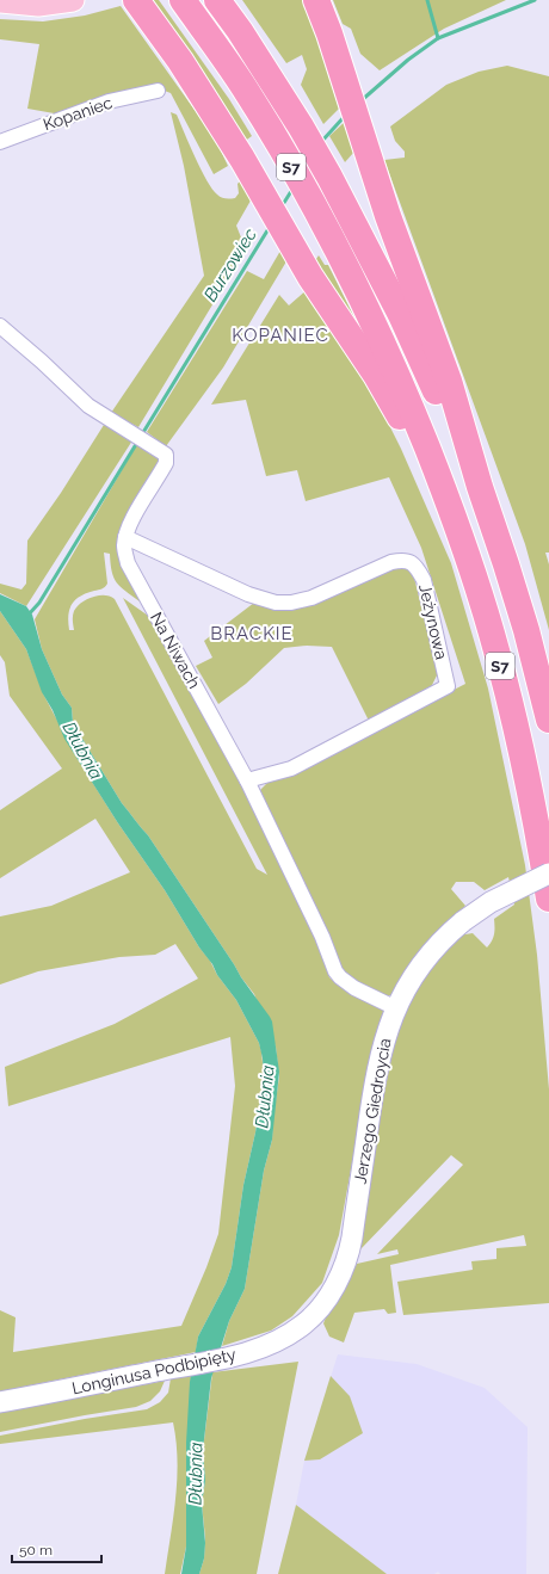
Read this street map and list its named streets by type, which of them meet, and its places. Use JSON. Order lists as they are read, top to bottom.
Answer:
{
  "streets": {
    "highway": ["S7"],
    "street": [
      "Kopaniec",
      "Jeżynowa",
      "Na Niwach",
      "Jerzego Giedroycia",
      "Longinusa Podbipięty"
    ]
  },
  "crossings": [
    ["Jeżynowa", "Na Niwach"],
    ["Na Niwach", "Jerzego Giedroycia"],
    ["Jerzego Giedroycia", "Longinusa Podbipięty"]
  ],
  "districts": ["KOPANIEC", "BRACKIE"],
  "water": ["Burzowiec", "Dłubnia"],
  "scale_bar": "50 m"
}
